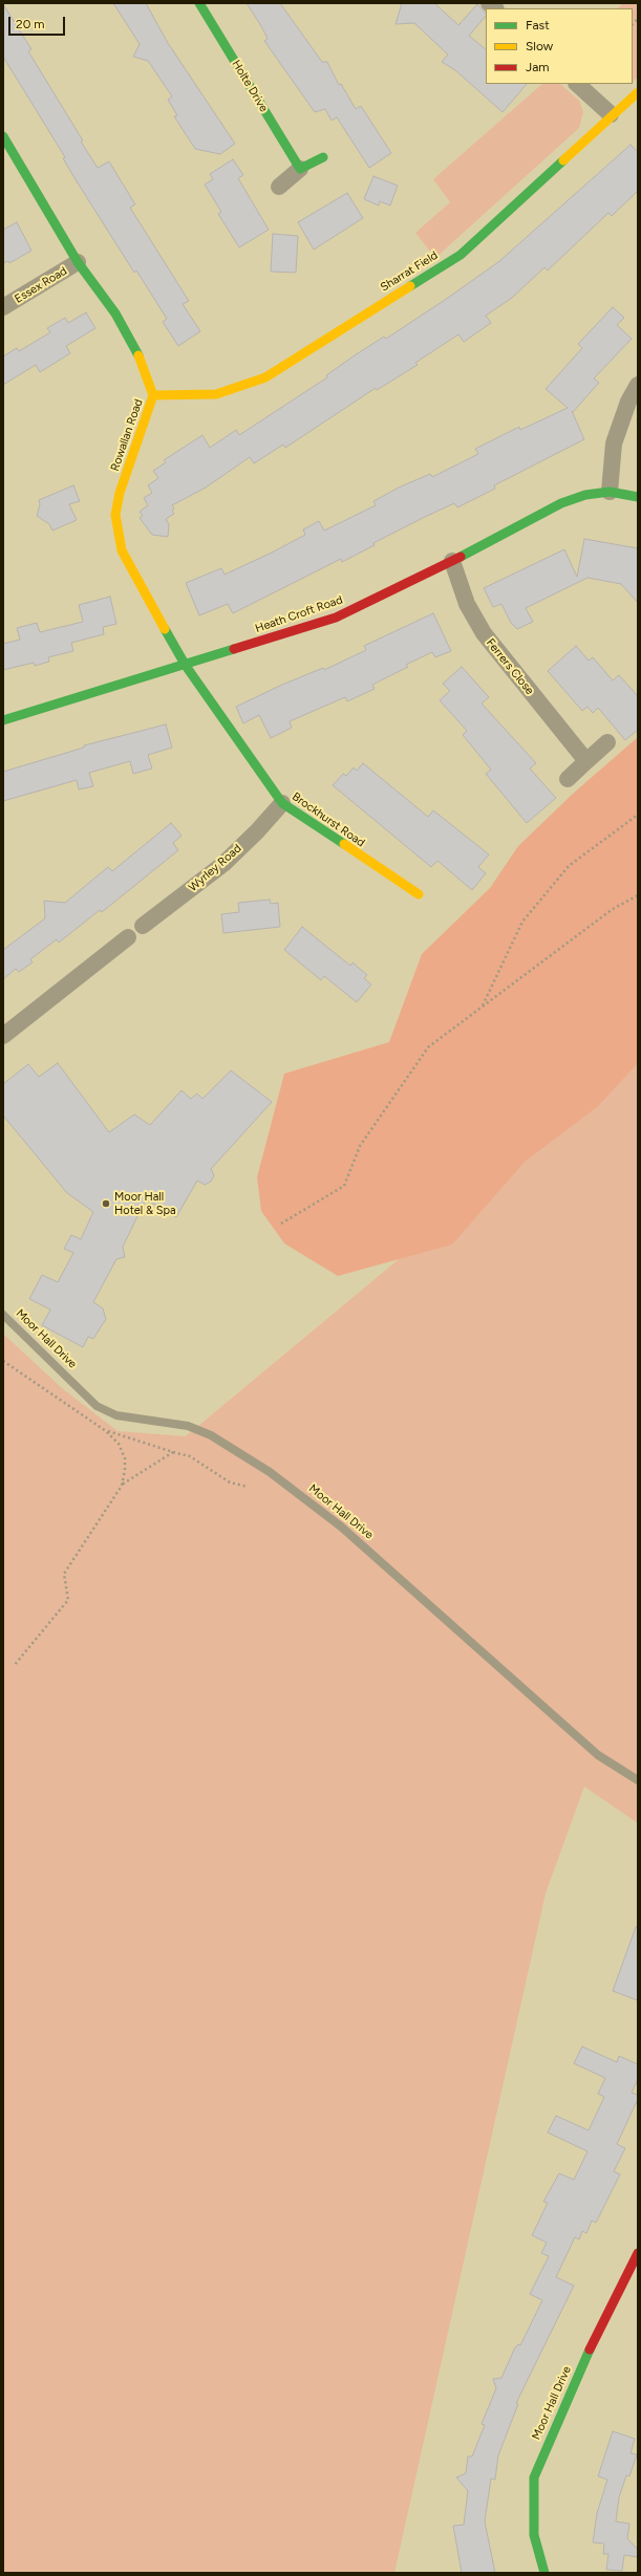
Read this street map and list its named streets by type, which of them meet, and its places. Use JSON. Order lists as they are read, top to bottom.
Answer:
{
  "streets": {
    "street": [
      "Holte Drive",
      "Sharrat Field",
      "Essex Road",
      "Rowallan Road",
      "Heath Croft Road",
      "Ferrers Close",
      "Brockhurst Road",
      "Wyrley Road",
      "Moor Hall Drive"
    ]
  },
  "crossings": [
    ["Sharrat Field", "Rowallan Road"],
    ["Essex Road", "Rowallan Road"],
    ["Rowallan Road", "Heath Croft Road"],
    ["Rowallan Road", "Brockhurst Road"],
    ["Heath Croft Road", "Ferrers Close"],
    ["Heath Croft Road", "Brockhurst Road"],
    ["Brockhurst Road", "Wyrley Road"]
  ],
  "places": ["Moor Hall Hotel & Spa"],
  "legend": ["Fast", "Slow", "Jam"],
  "scale_bar": "20 m"
}
